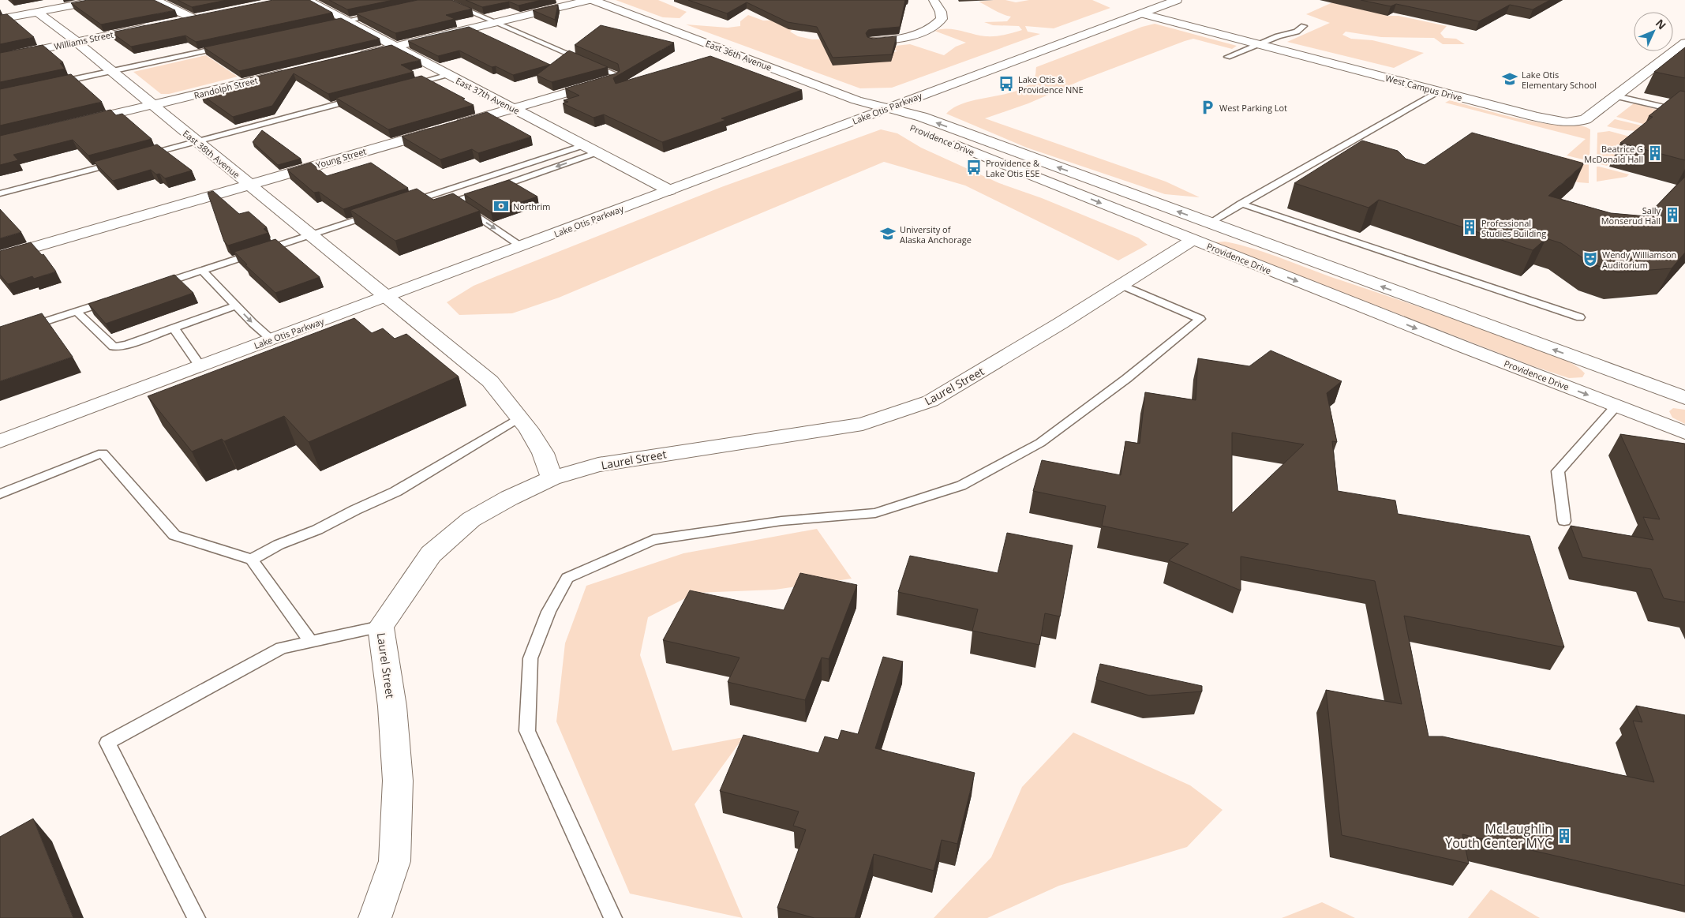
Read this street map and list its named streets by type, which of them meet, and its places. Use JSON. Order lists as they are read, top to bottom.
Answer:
{
  "streets": {
    "street": [
      "Williams Street",
      "East 36th Avenue",
      "Randolph Street",
      "West Campus Drive",
      "East 37th Avenue",
      "Lake Otis Parkway",
      "Providence Drive",
      "East 38th Avenue",
      "Young Street",
      "Laurel Street"
    ]
  },
  "crossings": [
    ["Williams Street", "East 38th Avenue"],
    ["East 36th Avenue", "Lake Otis Parkway"],
    ["East 36th Avenue", "Providence Drive"],
    ["Randolph Street", "East 38th Avenue"],
    ["West Campus Drive", "Lake Otis Parkway"],
    ["East 37th Avenue", "Lake Otis Parkway"],
    ["East 37th Avenue", "Young Street"],
    ["Lake Otis Parkway", "Providence Drive"],
    ["Lake Otis Parkway", "East 38th Avenue"],
    ["Providence Drive", "Laurel Street"],
    ["East 38th Avenue", "Young Street"],
    ["East 38th Avenue", "Laurel Street"]
  ],
  "places": {
    "school or university": ["Lake Otis Elementary School", "University of Alaska Anchorage"],
    "bus stop": ["Lake Otis & Providence NNE", "Providence & Lake Otis ESE"],
    "parking": ["West Parking Lot"],
    "building": [
      "Beatrice G McDonald Hall",
      "Sally Monserud Hall",
      "Professional Studies Building",
      "McLaughlin Youth Center MYC"
    ],
    "bank": ["Northrim"],
    "theatre": ["Wendy Williamson Auditorium"]
  },
  "north": "top right"
}
